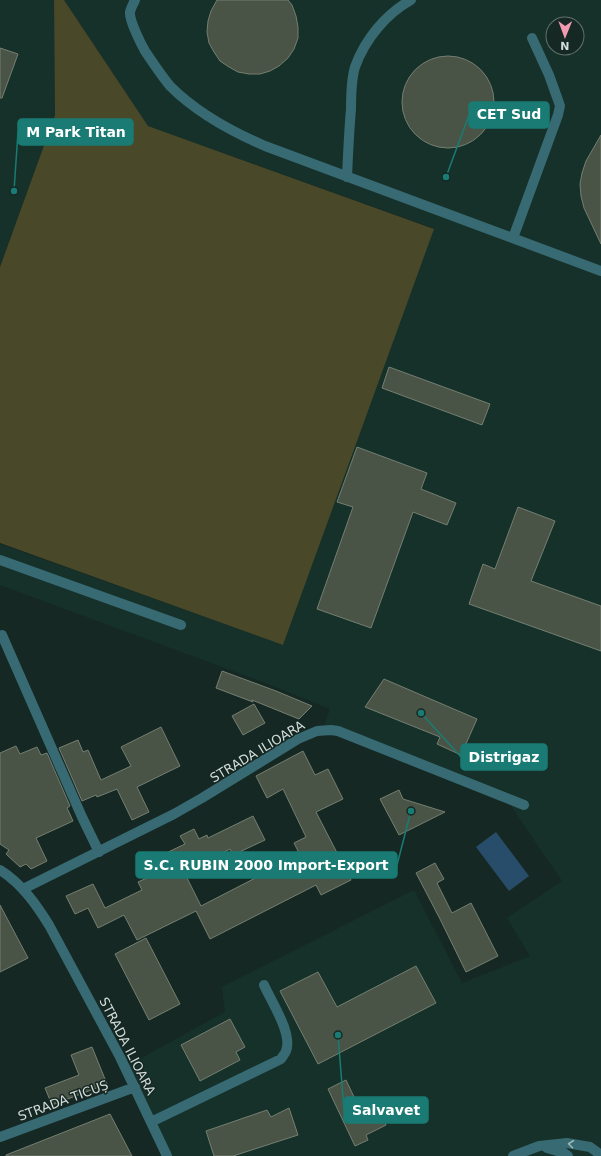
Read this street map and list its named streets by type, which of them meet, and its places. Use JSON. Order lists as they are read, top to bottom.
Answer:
{
  "streets": {
    "street": ["STRADA ILIOARA", "STRADA TICUȘ"]
  },
  "crossings": [
    ["STRADA ILIOARA", "STRADA TICUȘ"]
  ],
  "places": [
    "CET Sud",
    "M Park Titan",
    "Distrigaz",
    "S.C. RUBIN 2000 Import-Export",
    "Salvavet"
  ],
  "north": "bottom"
}
